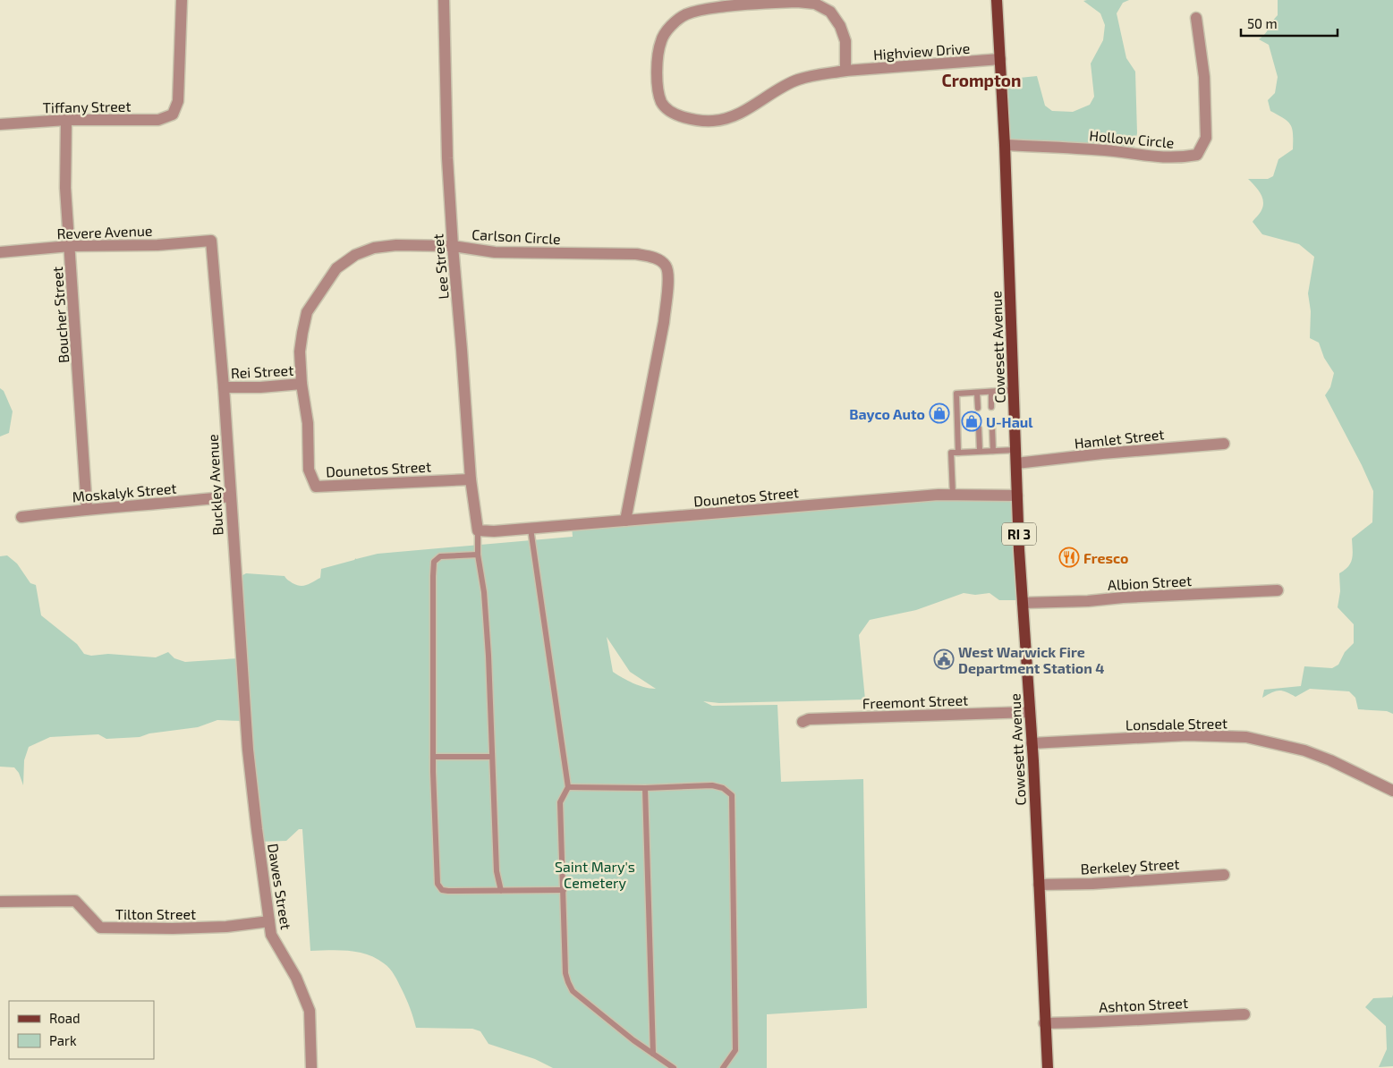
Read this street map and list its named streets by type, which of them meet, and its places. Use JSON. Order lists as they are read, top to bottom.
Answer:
{
  "streets": {
    "main road": ["Cowesett Avenue", "RI 3"],
    "street": [
      "Highview Drive",
      "Tiffany Street",
      "Hollow Circle",
      "Revere Avenue",
      "Carlson Circle",
      "Lee Street",
      "Boucher Street",
      "Rei Street",
      "Hamlet Street",
      "Dounetos Street",
      "Buckley Avenue",
      "Moskalyk Street",
      "Albion Street",
      "Freemont Street",
      "Lonsdale Street",
      "Berkeley Street",
      "Dawes Street",
      "Tilton Street",
      "Ashton Street"
    ]
  },
  "crossings": [
    ["Highview Drive", "Cowesett Avenue"],
    ["Tiffany Street", "Boucher Street"],
    ["Hollow Circle", "Cowesett Avenue"],
    ["Revere Avenue", "Boucher Street"],
    ["Revere Avenue", "Buckley Avenue"],
    ["Carlson Circle", "Lee Street"],
    ["Carlson Circle", "Rei Street"],
    ["Carlson Circle", "Dounetos Street"],
    ["Lee Street", "Dounetos Street"],
    ["Boucher Street", "Moskalyk Street"],
    ["Cowesett Avenue", "Hamlet Street"],
    ["Cowesett Avenue", "Dounetos Street"],
    ["Cowesett Avenue", "Albion Street"],
    ["Cowesett Avenue", "Freemont Street"],
    ["Cowesett Avenue", "Lonsdale Street"],
    ["Cowesett Avenue", "Berkeley Street"],
    ["Cowesett Avenue", "Ashton Street"],
    ["Rei Street", "Buckley Avenue"],
    ["Buckley Avenue", "Moskalyk Street"],
    ["Buckley Avenue", "Dawes Street"],
    ["Dawes Street", "Tilton Street"]
  ],
  "districts": ["Crompton"],
  "parks": ["Saint Mary's Cemetery"],
  "places": {
    "shop": ["Bayco Auto", "U-Haul"],
    "restaurant": ["Fresco"],
    "public building": ["West Warwick Fire Department Station 4"]
  },
  "legend": ["Road", "Park"],
  "scale_bar": "50 m"
}
